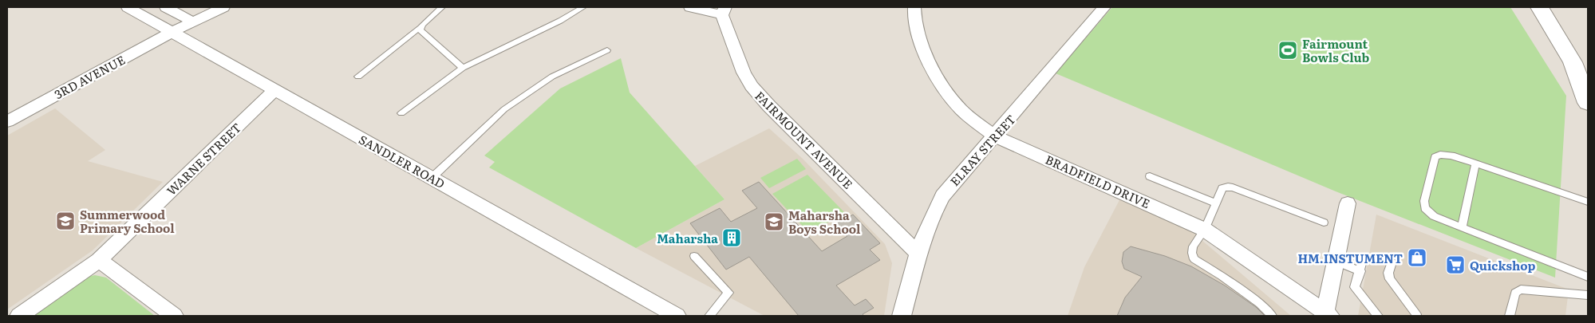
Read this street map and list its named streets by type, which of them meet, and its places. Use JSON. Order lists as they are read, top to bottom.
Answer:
{
  "streets": {
    "street": [
      "3RD AVENUE",
      "FAIRMOUNT AVENUE",
      "ELRAY STREET",
      "WARNE STREET",
      "SANDLER ROAD",
      "BRADFIELD DRIVE"
    ]
  },
  "crossings": [
    ["3RD AVENUE", "SANDLER ROAD"],
    ["FAIRMOUNT AVENUE", "ELRAY STREET"],
    ["ELRAY STREET", "BRADFIELD DRIVE"],
    ["WARNE STREET", "SANDLER ROAD"]
  ],
  "places": {
    "sports": ["Fairmount Bowls Club"],
    "school or university": ["Summerwood Primary School", "Maharsha Boys School"],
    "building": ["Maharsha"],
    "shop": ["HM.INSTUMENT"],
    "supermarket": ["Quickshop"]
  }
}
